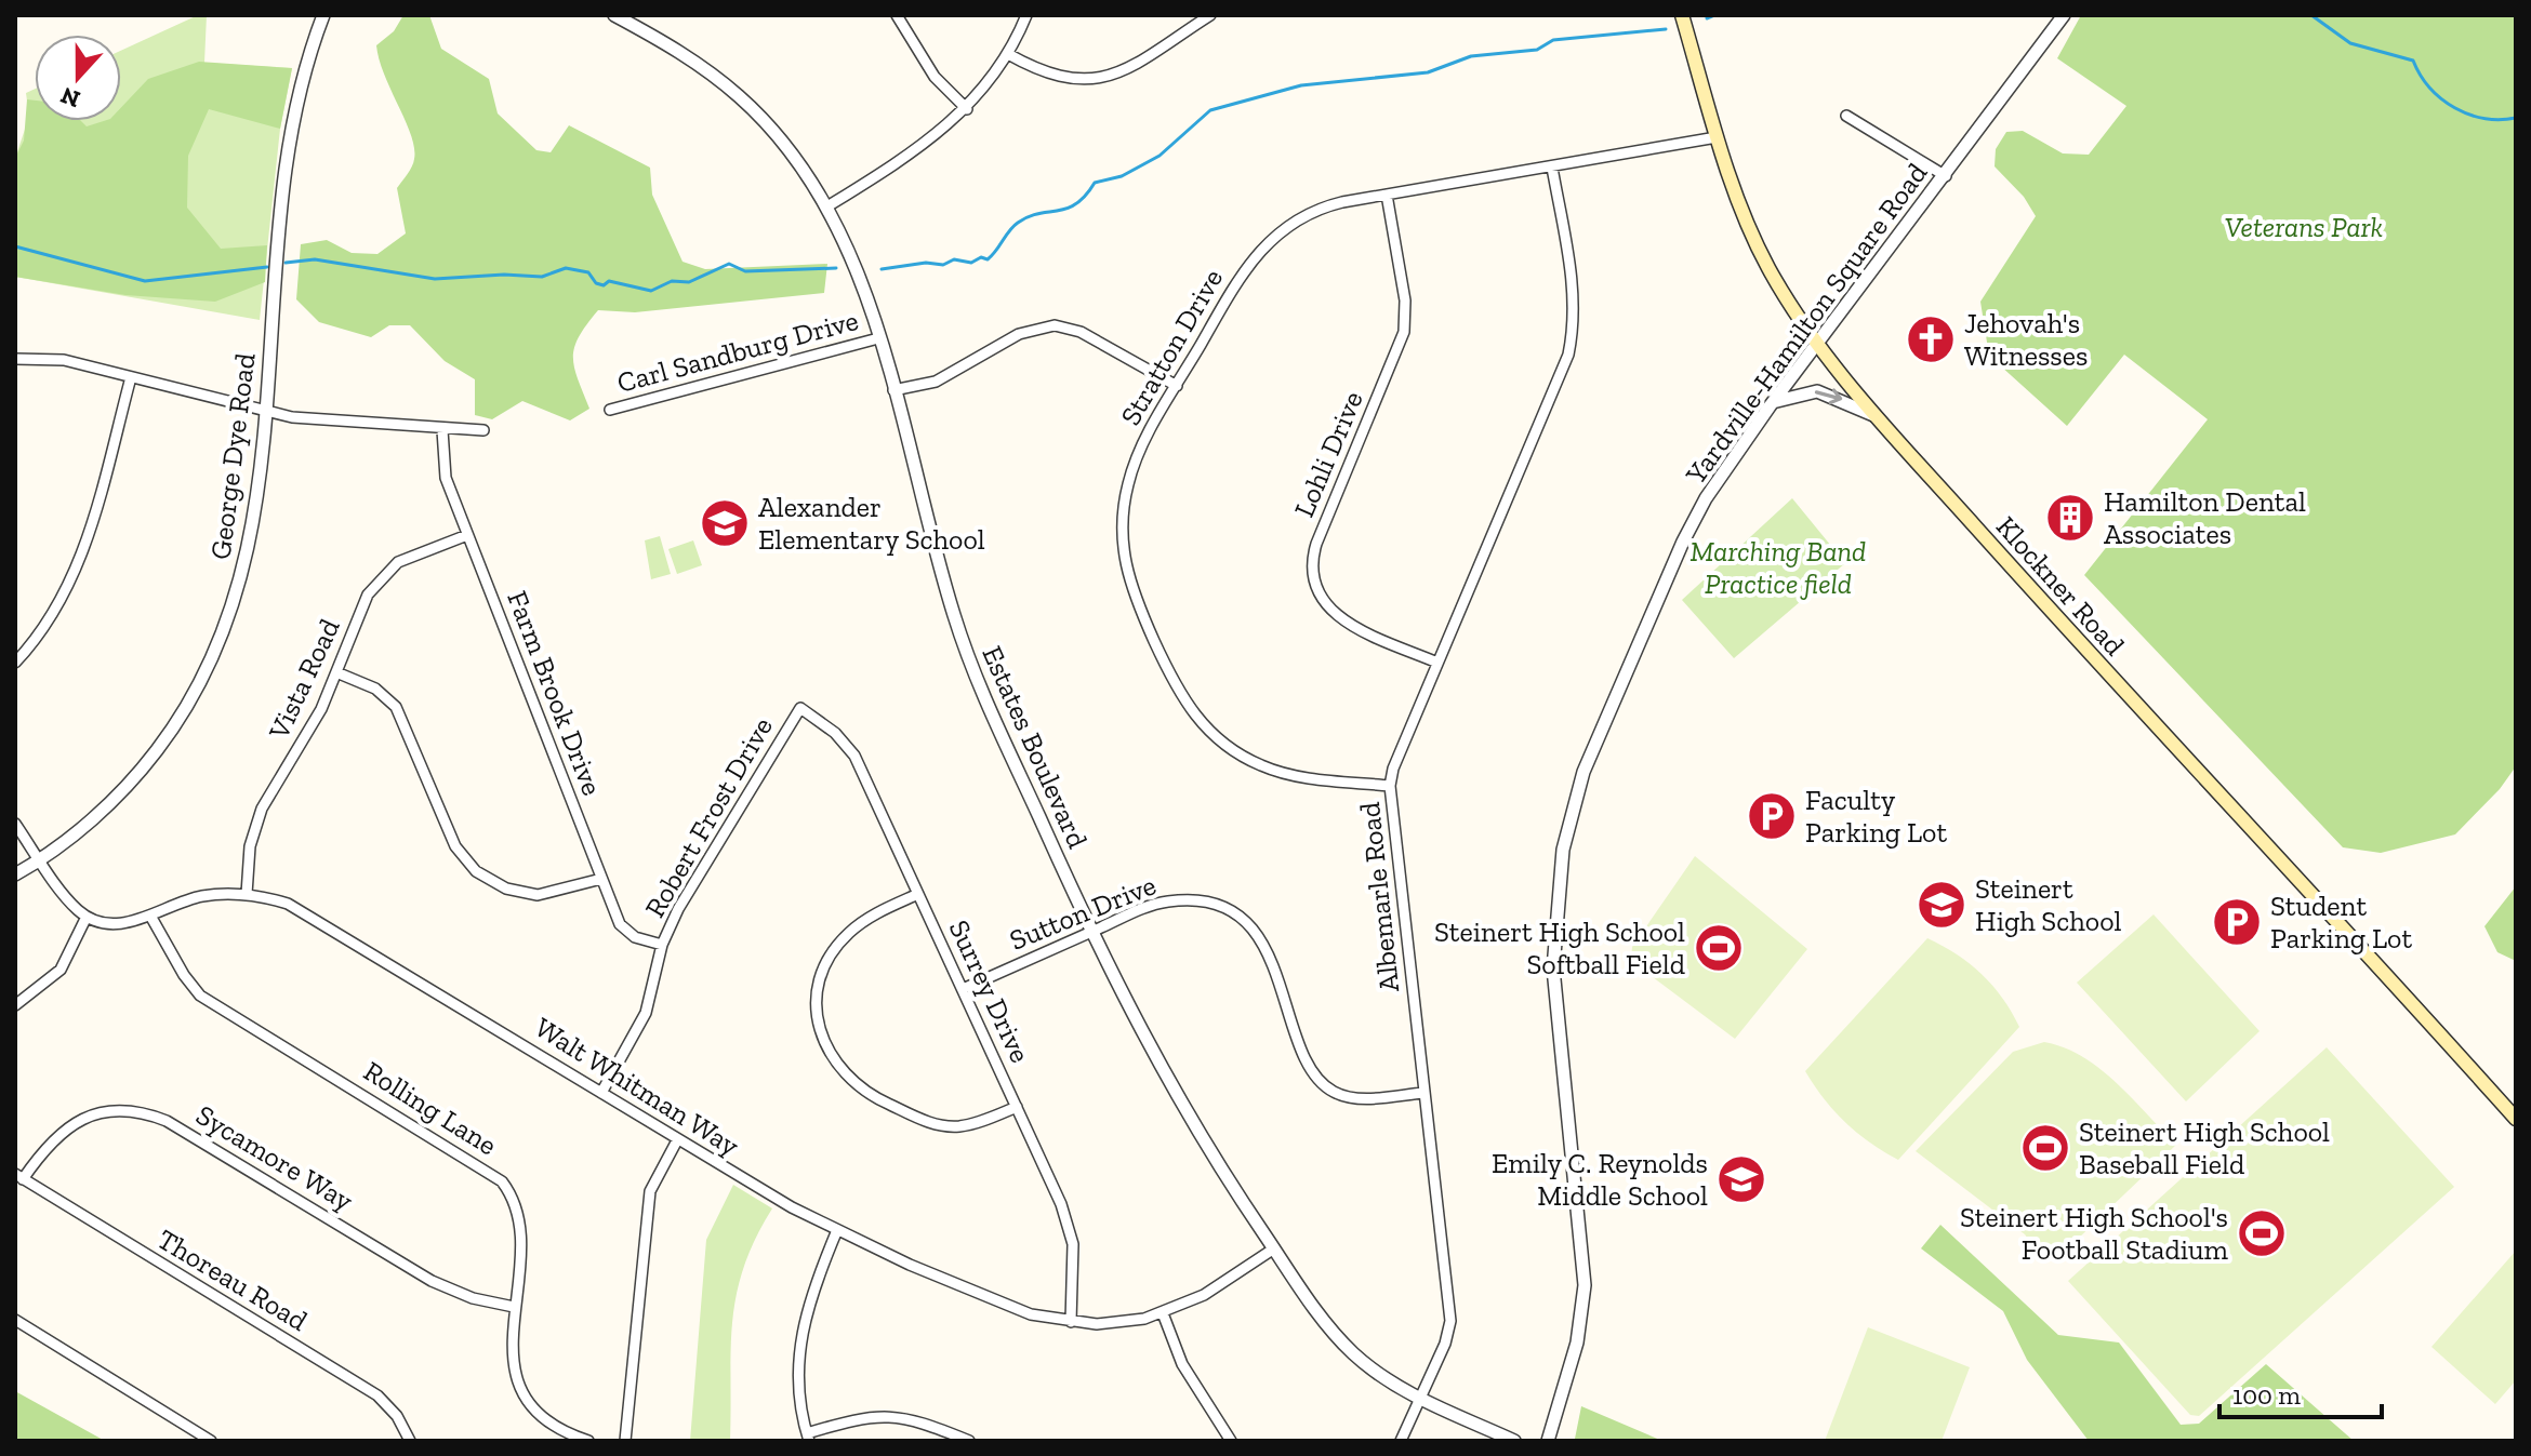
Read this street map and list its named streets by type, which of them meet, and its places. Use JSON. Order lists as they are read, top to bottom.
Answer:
{
  "streets": {
    "main road": ["Klockner Road"],
    "street": [
      "Yardville-Hamilton Square Road",
      "Stratton Drive",
      "Carl Sandburg Drive",
      "Lohli Drive",
      "George Dye Road",
      "Vista Road",
      "Farm Brook Drive",
      "Estates Boulevard",
      "Robert Frost Drive",
      "Albemarle Road",
      "Sutton Drive",
      "Surrey Drive",
      "Walt Whitman Way",
      "Rolling Lane",
      "Sycamore Way",
      "Thoreau Road"
    ]
  },
  "crossings": [
    ["Yardville-Hamilton Square Road", "Klockner Road"],
    ["Stratton Drive", "Lohli Drive"],
    ["Stratton Drive", "Klockner Road"],
    ["Stratton Drive", "Albemarle Road"],
    ["Carl Sandburg Drive", "Estates Boulevard"],
    ["Lohli Drive", "Albemarle Road"],
    ["Vista Road", "Farm Brook Drive"],
    ["Vista Road", "Walt Whitman Way"],
    ["Farm Brook Drive", "Robert Frost Drive"],
    ["Estates Boulevard", "Albemarle Road"],
    ["Estates Boulevard", "Sutton Drive"],
    ["Estates Boulevard", "Walt Whitman Way"],
    ["Robert Frost Drive", "Surrey Drive"],
    ["Robert Frost Drive", "Walt Whitman Way"],
    ["Albemarle Road", "Sutton Drive"],
    ["Sutton Drive", "Surrey Drive"],
    ["Surrey Drive", "Walt Whitman Way"],
    ["Walt Whitman Way", "Rolling Lane"],
    ["Rolling Lane", "Sycamore Way"],
    ["Sycamore Way", "Thoreau Road"]
  ],
  "parks": ["Veterans Park", "Marching Band Practice field"],
  "places": {
    "church": ["Jehovah's Witnesses"],
    "building": ["Hamilton Dental Associates"],
    "school or university": ["Alexander Elementary School", "Steinert High School", "Emily C. Reynolds Middle School"],
    "parking": ["Faculty Parking Lot", "Student Parking Lot"],
    "sports": ["Steinert High School Softball Field", "Steinert High School Baseball Field", "Steinert High School's Football Stadium"]
  },
  "scale_bar": "100 m",
  "north": "bottom"
}
